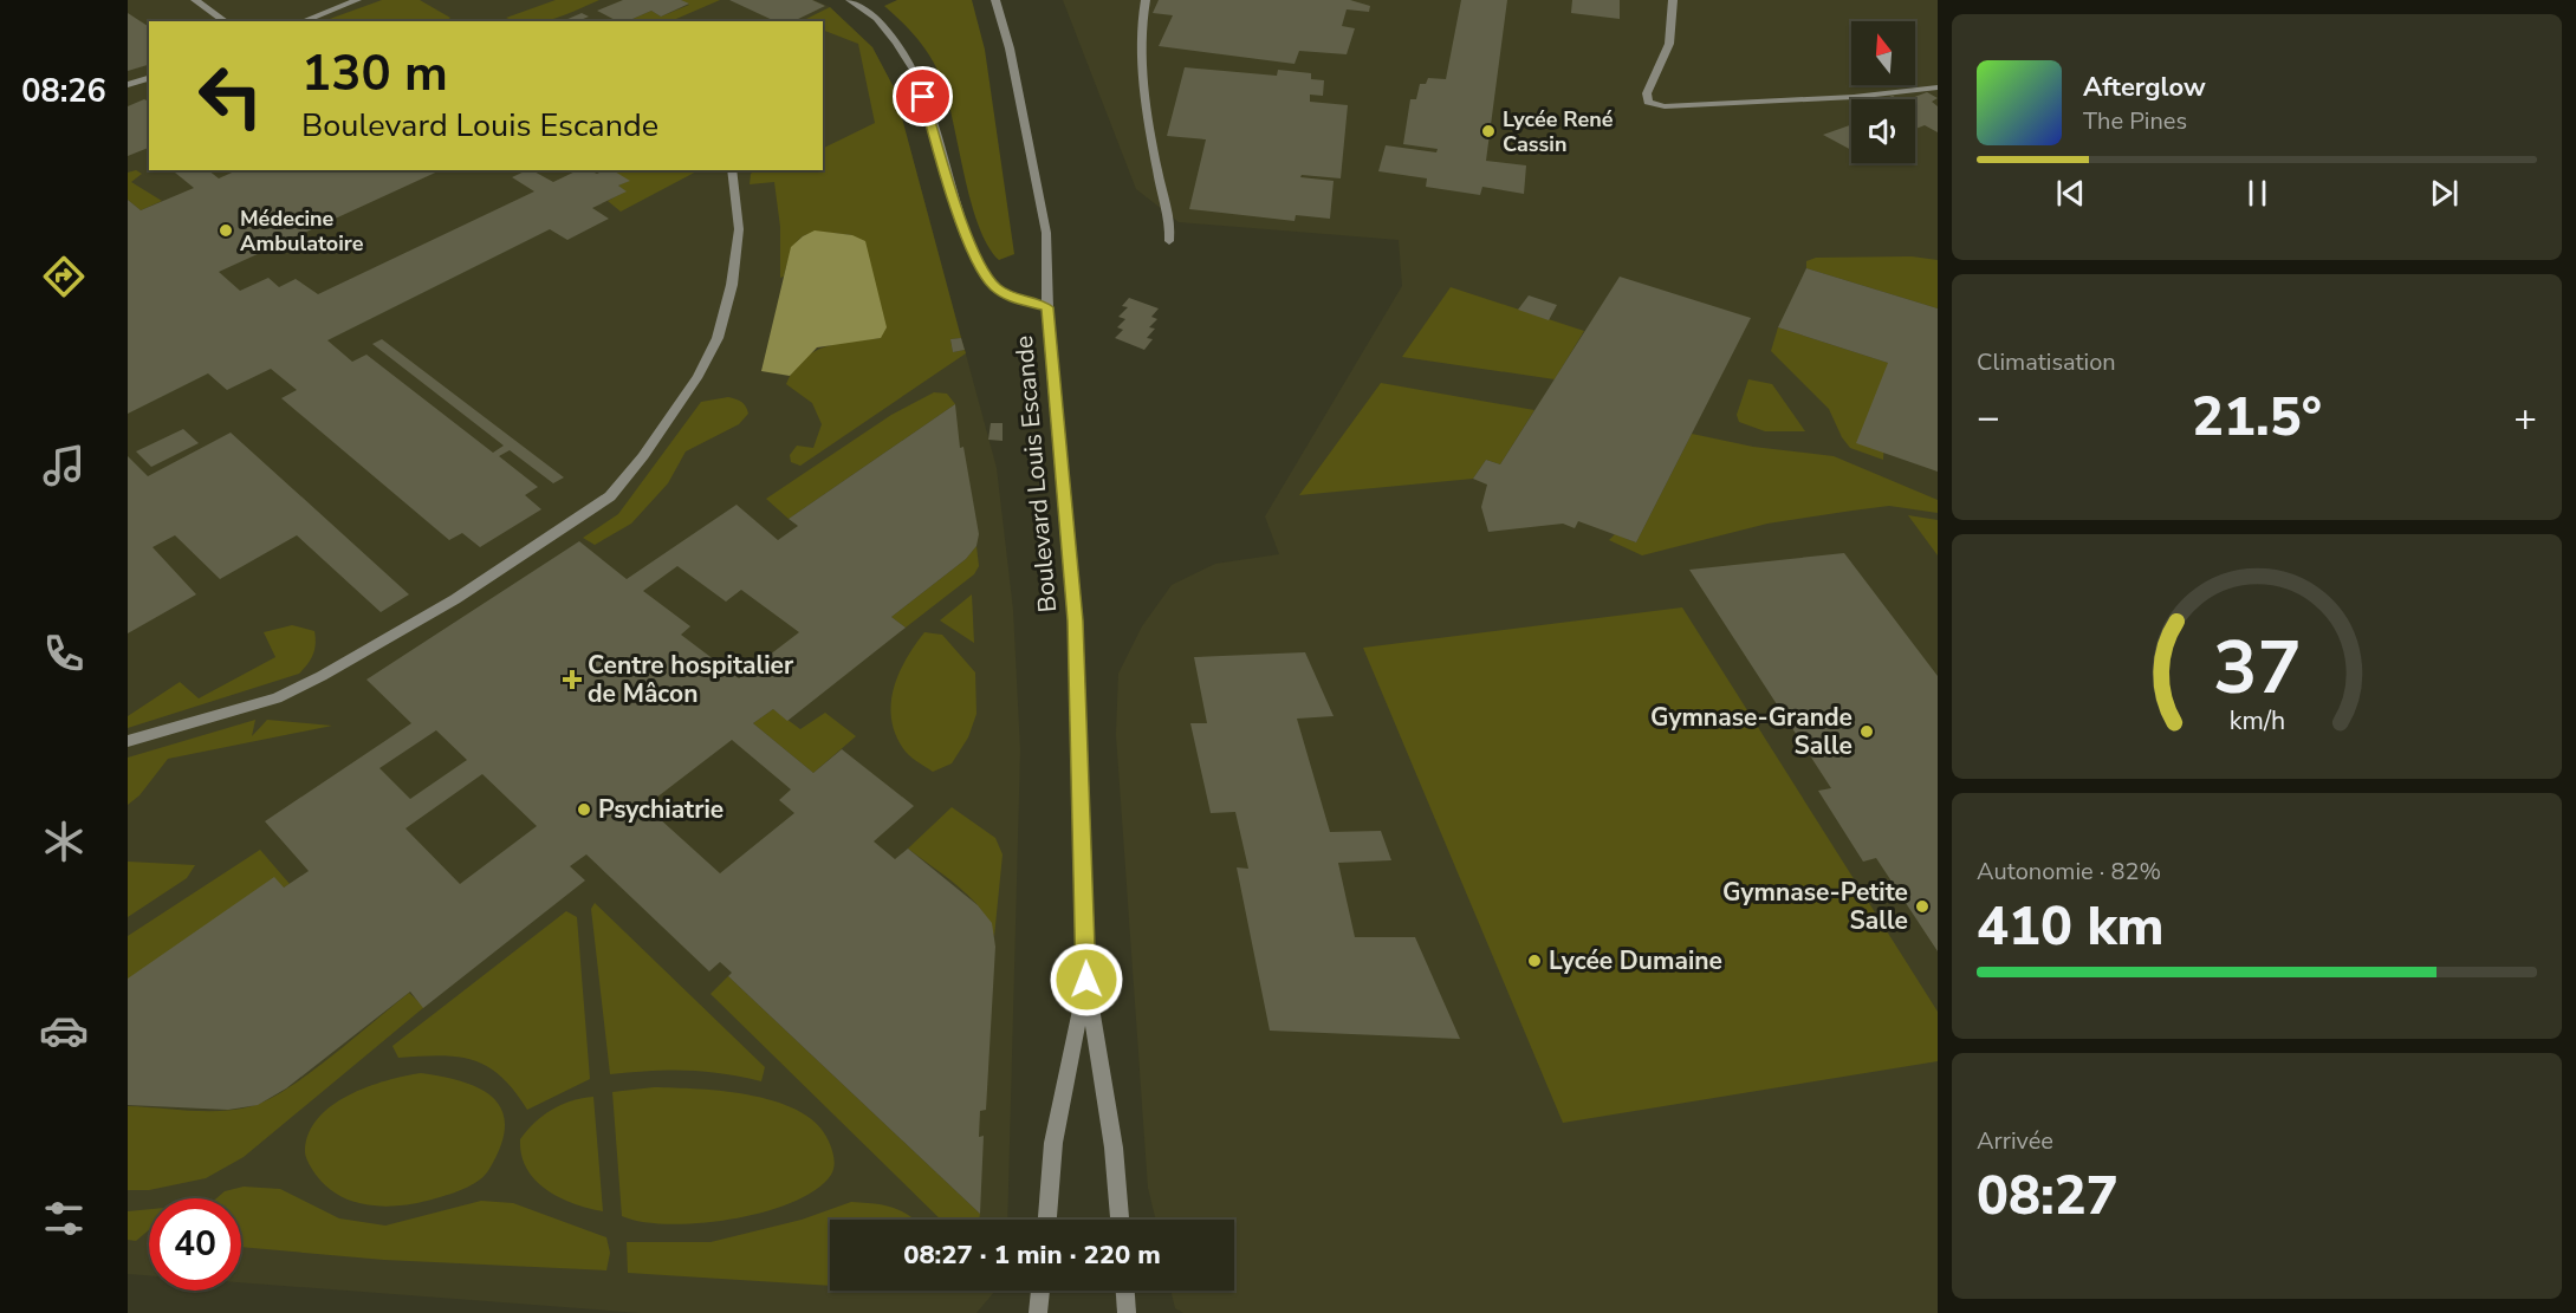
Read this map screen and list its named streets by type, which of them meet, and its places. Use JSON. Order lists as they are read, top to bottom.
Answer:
{
  "streets": {
    "street": ["Boulevard Louis Escande"]
  },
  "places": {
    "other": [
      "Lycée René Cassin",
      "Médecine Ambulatoire",
      "Gymnase-Grande Salle",
      "Psychiatrie",
      "Gymnase-Petite Salle",
      "Lycée Dumaine"
    ],
    "health": ["Centre hospitalier de Mâcon"]
  },
  "north": "top",
  "page": {
    "tabs": "08:26",
    "turn": ["130 m", "Boulevard Louis Escande"],
    "song": ["Afterglow", "The Pines"],
    "tile": [
      "Climatisation",
      ["Autonomie · 82%", "410 km"],
      ["Arrivée", "08:27"]
    ],
    "heat": ["−", "21.5°", "+"],
    "limit": "40",
    "trip": "08:27 · 1 min · 220 m",
    "gauge": ["37", "km/h"]
  }
}
